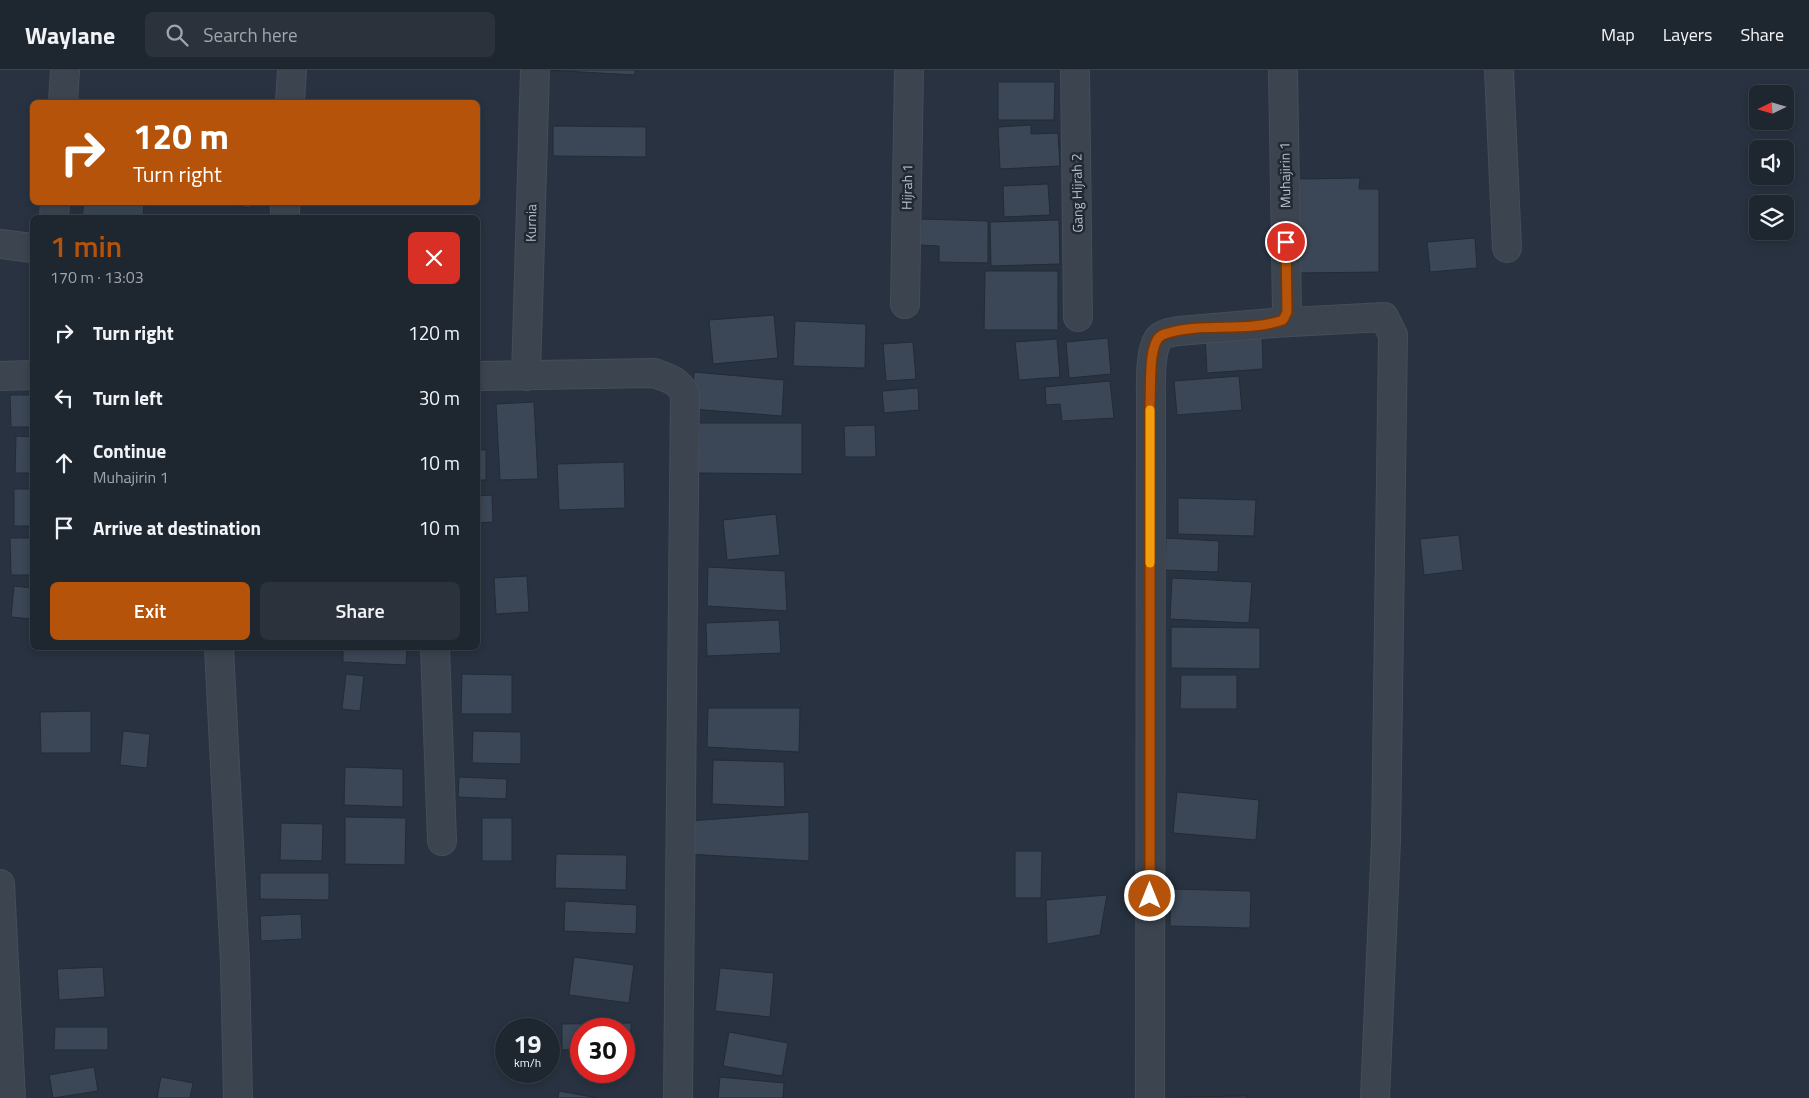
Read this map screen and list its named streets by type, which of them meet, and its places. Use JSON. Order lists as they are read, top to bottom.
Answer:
{
  "streets": {
    "street": [
      "Muhajirin 1",
      "Hijrah 1",
      "Gang Hijrah 2",
      "Kurnia"
    ]
  },
  "north": "left",
  "page": {
    "header": "Waylane",
    "search": "Search here",
    "nav": ["Map", "Layers", "Share"],
    "turn": ["120 m", "Turn right"],
    "heading": ["1 min", "170 m · 13:03"],
    "list": [
      {
        "name": "Turn right",
        "value": "120 m"
      },
      {
        "name": "Turn left",
        "value": "30 m"
      },
      {
        "name": "Continue",
        "note": "Muhajirin 1",
        "value": "10 m"
      },
      {
        "name": "Arrive at destination",
        "value": "10 m"
      }
    ],
    "buttons": ["Exit", "Share"],
    "speed": "19 km/h",
    "limit": "30"
  }
}
